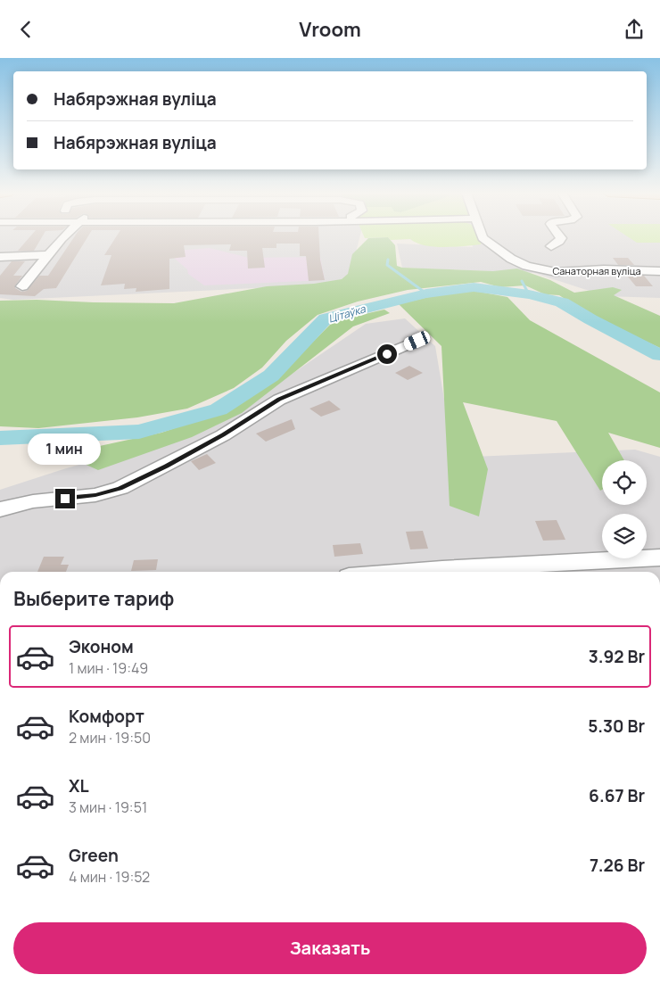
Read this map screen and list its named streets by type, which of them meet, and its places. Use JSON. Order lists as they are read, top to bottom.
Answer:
{
  "streets": {
    "street": ["Санаторная вуліца"]
  },
  "water": ["Цітаўка"],
  "page": {
    "header": "Vroom",
    "banner": ["Набярэжная вуліца", "Набярэжная вуліца"],
    "bubble": "1 мин",
    "heading": "Выберите тариф",
    "list": [
      {
        "name": "Эконом",
        "note": "1 мин · 19:49",
        "value": "3.92 Br"
      },
      {
        "name": "Комфорт",
        "note": "2 мин · 19:50",
        "value": "5.30 Br"
      },
      {
        "name": "XL",
        "note": "3 мин · 19:51",
        "value": "6.67 Br"
      },
      {
        "name": "Green",
        "note": "4 мин · 19:52",
        "value": "7.26 Br"
      }
    ],
    "buttons": "Заказать"
  }
}
